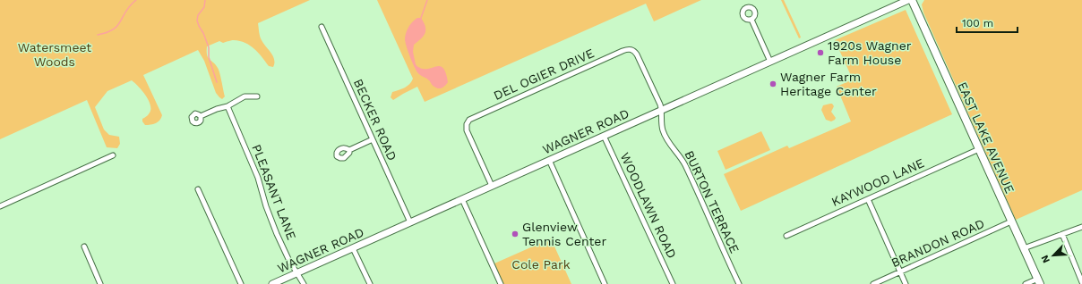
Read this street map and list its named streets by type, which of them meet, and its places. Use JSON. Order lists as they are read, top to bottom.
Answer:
{
  "streets": {
    "main road": ["EAST LAKE AVENUE"],
    "street": [
      "DEL OGIER DRIVE",
      "BECKER ROAD",
      "WAGNER ROAD",
      "KAYWOOD LANE",
      "PLEASANT LANE",
      "BURTON TERRACE",
      "WOODLAWN ROAD",
      "BRANDON ROAD"
    ]
  },
  "crossings": [
    ["DEL OGIER DRIVE", "WAGNER ROAD"],
    ["DEL OGIER DRIVE", "BURTON TERRACE"],
    ["BECKER ROAD", "WAGNER ROAD"],
    ["WAGNER ROAD", "PLEASANT LANE"],
    ["WAGNER ROAD", "BURTON TERRACE"],
    ["WAGNER ROAD", "WOODLAWN ROAD"],
    ["EAST LAKE AVENUE", "KAYWOOD LANE"],
    ["EAST LAKE AVENUE", "BRANDON ROAD"]
  ],
  "parks": ["Watersmeet Woods", "Cole Park"],
  "places": ["1920s Wagner Farm House", "Wagner Farm Heritage Center", "Glenview Tennis Center"],
  "scale_bar": "100 m",
  "north": "bottom left"
}
